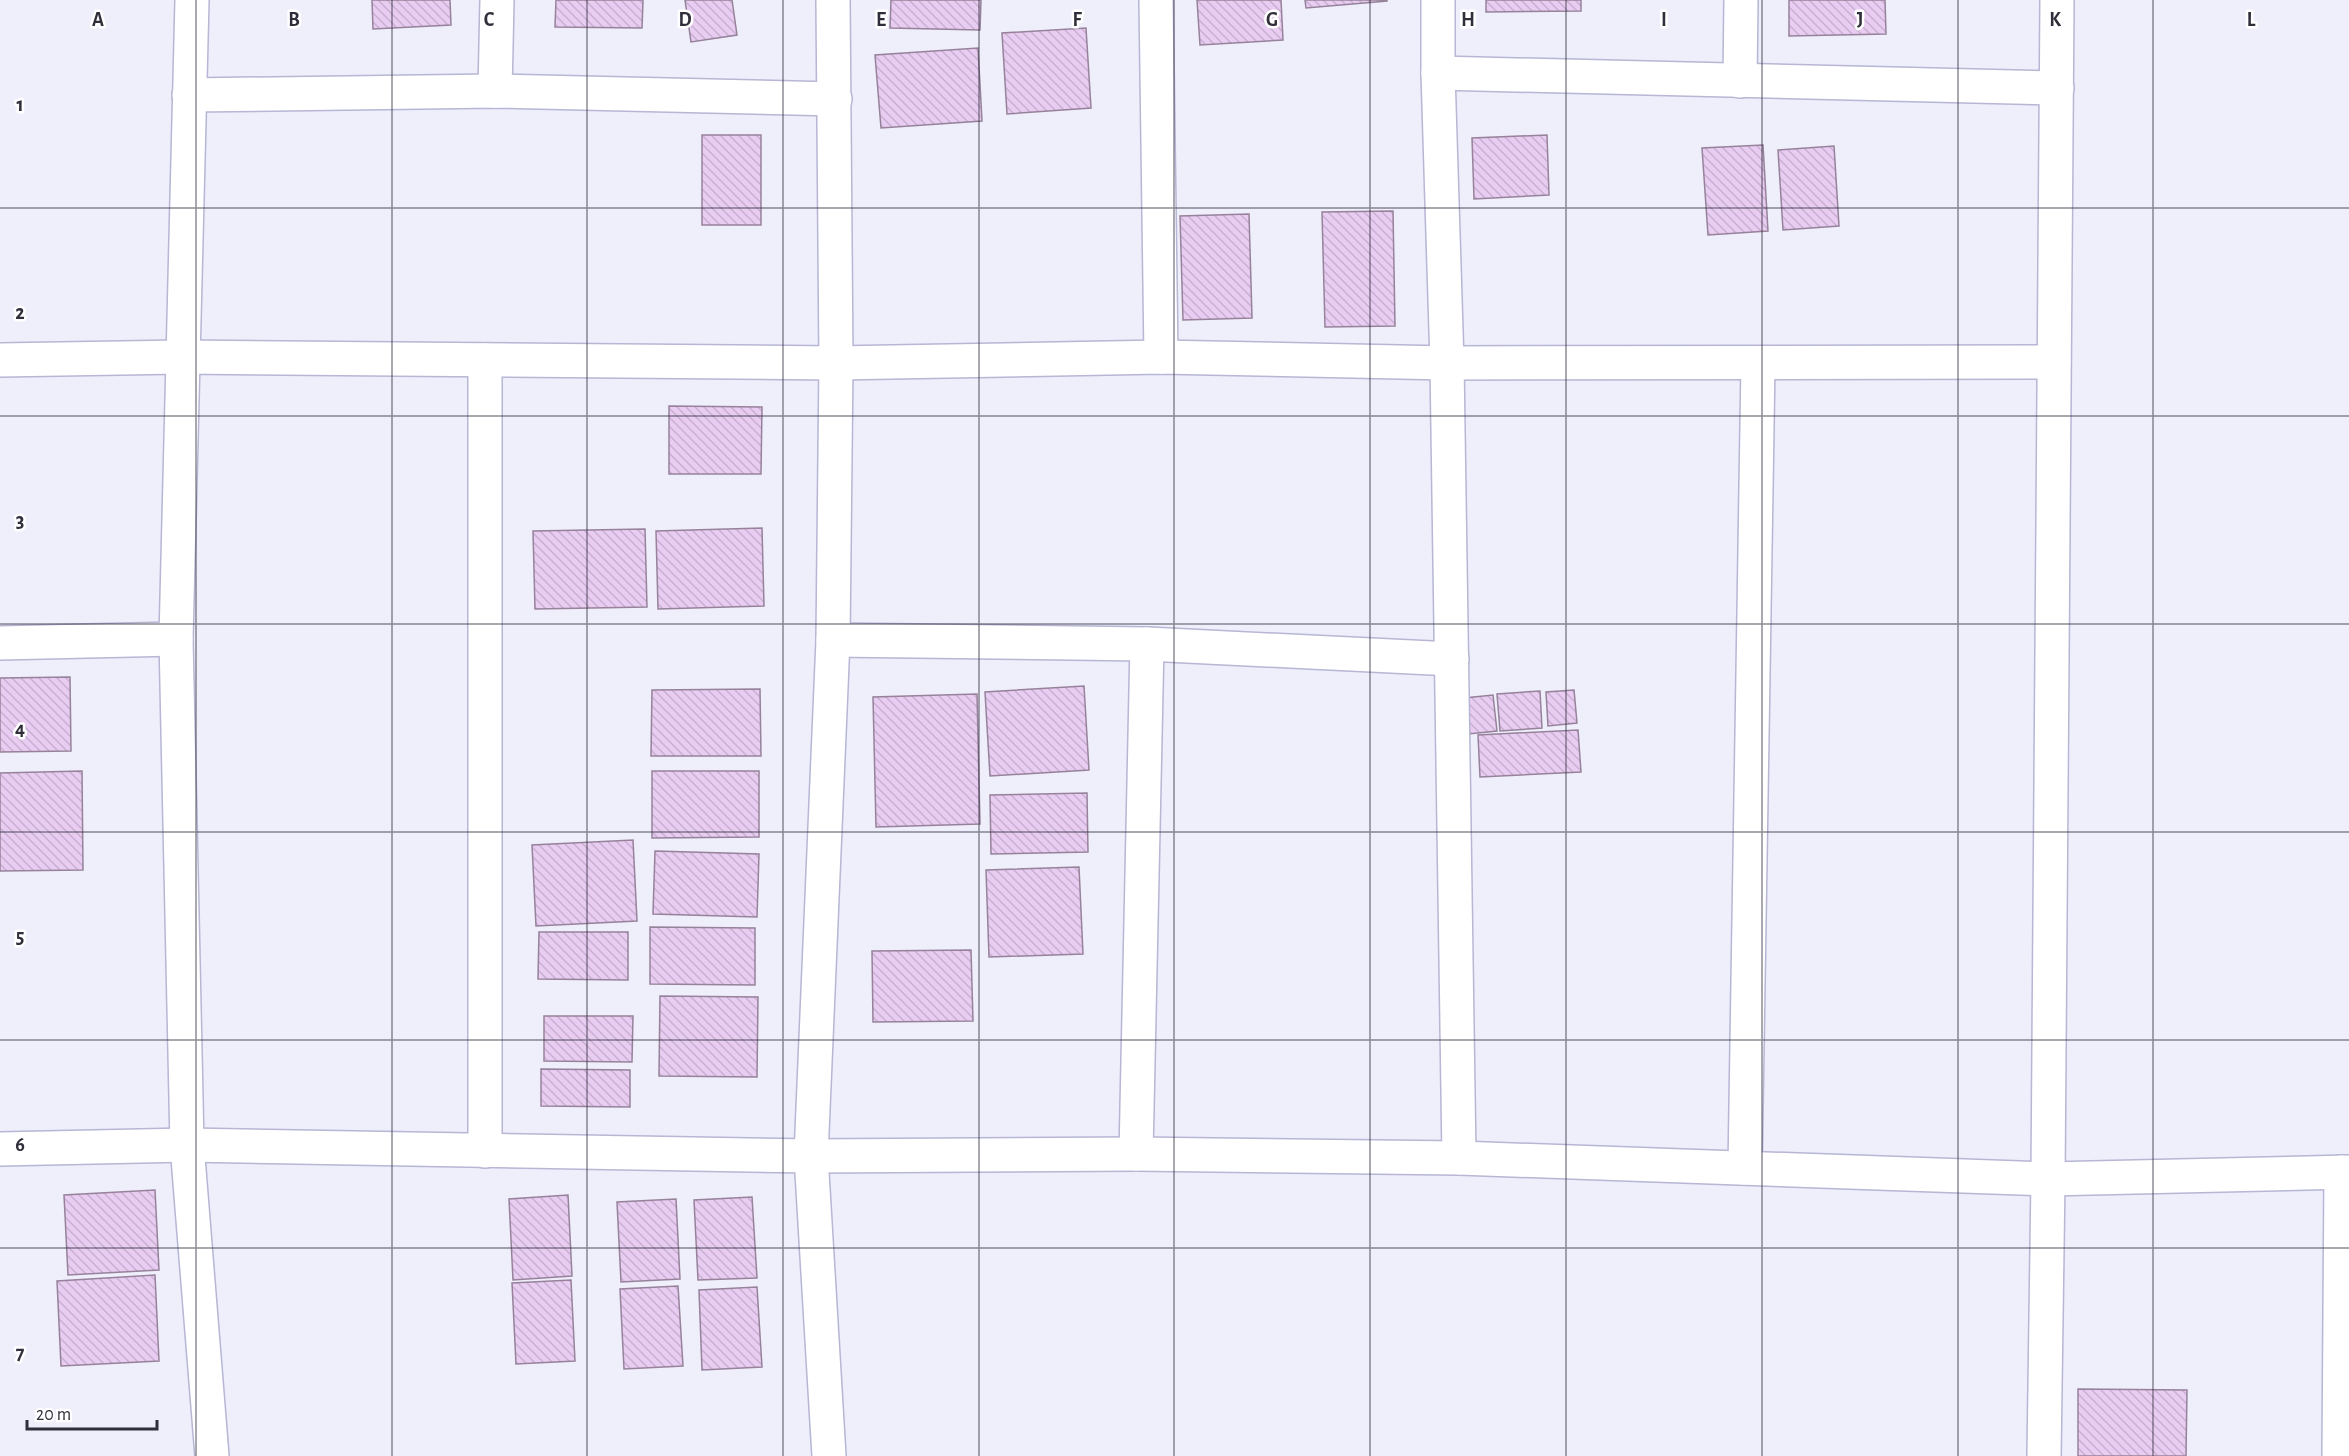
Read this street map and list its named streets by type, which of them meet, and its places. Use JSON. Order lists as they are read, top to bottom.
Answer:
{
  "scale_bar": "20 m",
  "grid": {
    "columns": [
      "A",
      "B",
      "C",
      "D",
      "E",
      "F",
      "G",
      "H",
      "I",
      "J",
      "K",
      "L"
    ],
    "rows": [
      "1",
      "2",
      "3",
      "4",
      "5",
      "6",
      "7"
    ]
  }
}
